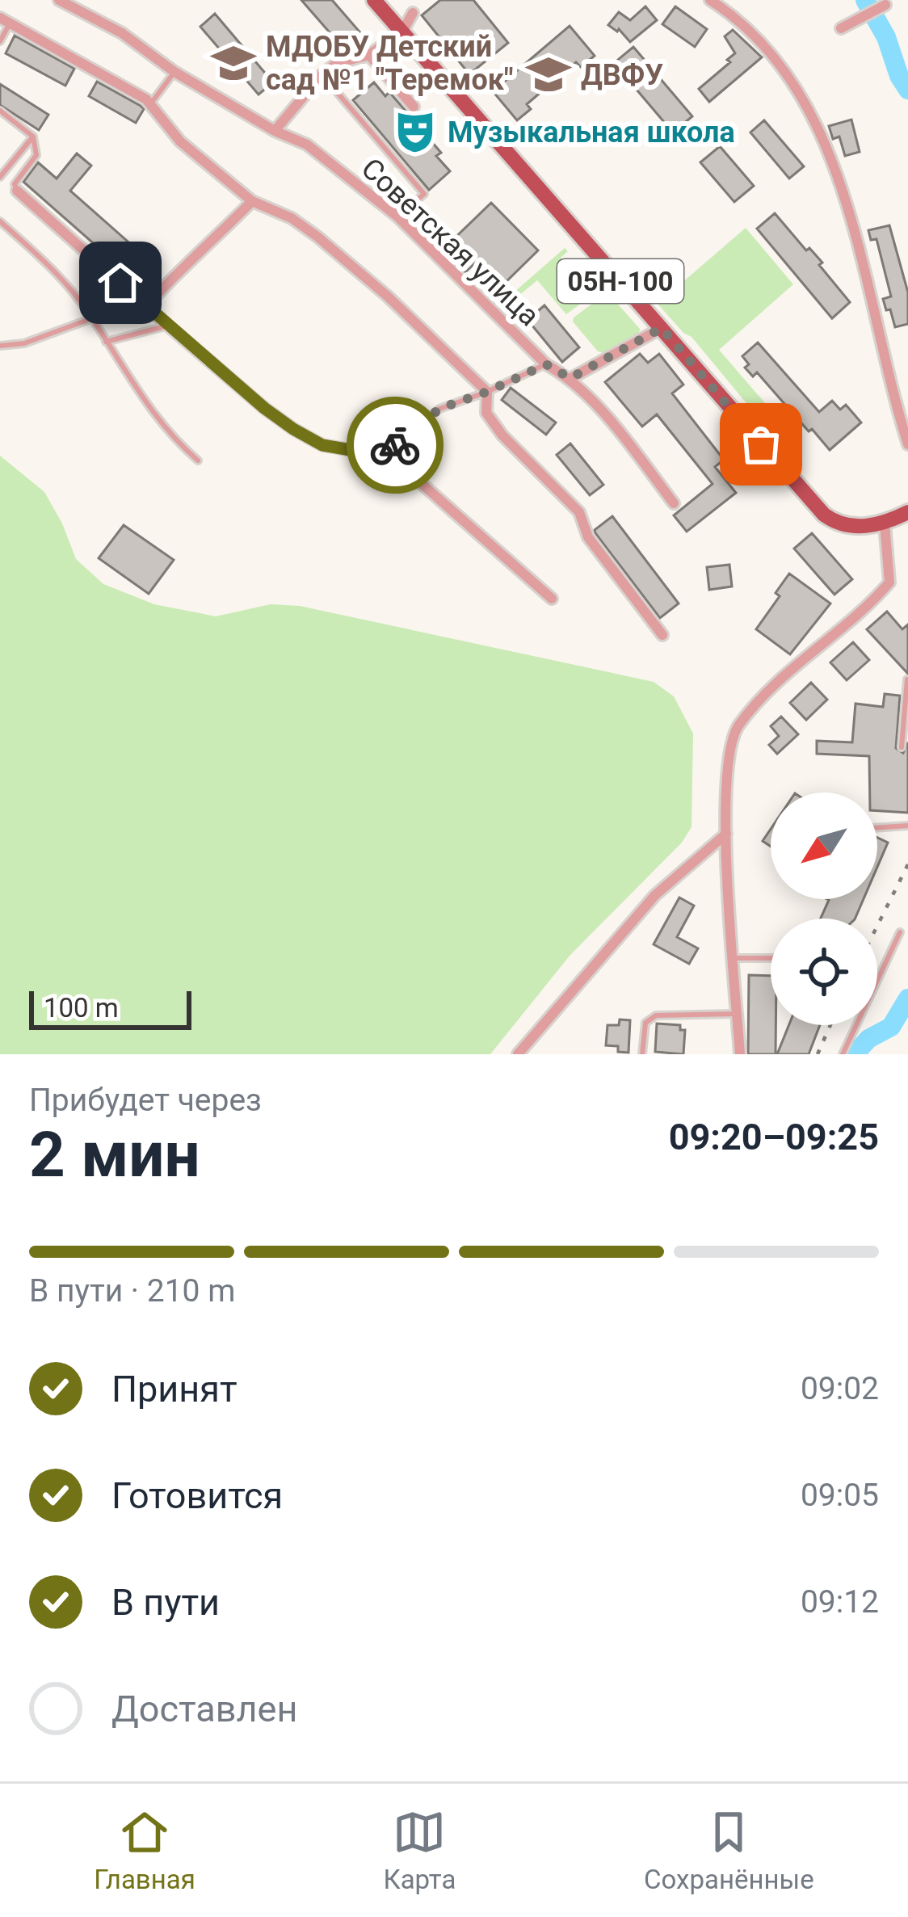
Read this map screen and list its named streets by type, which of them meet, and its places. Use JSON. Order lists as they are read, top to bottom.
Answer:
{
  "streets": {
    "main road": ["05Н-100"],
    "street": ["Советская улица"]
  },
  "places": {
    "school or university": ["МДОБУ Детский сад №1 \"Теремок\"", "ДВФУ"],
    "theatre": ["Музыкальная школа"]
  },
  "scale_bar": "100 m",
  "north": "bottom left",
  "page": {
    "scale": "100 m",
    "heading": ["2 мин", "Прибудет через", "09:20–09:25"],
    "bar": "В пути · 210 m",
    "list": [
      ["Принят", "09:02"],
      ["Готовится", "09:05"],
      ["В пути", "09:12"],
      "Доставлен"
    ],
    "tabs": ["Главная", "Карта", "Сохранённые"]
  }
}
